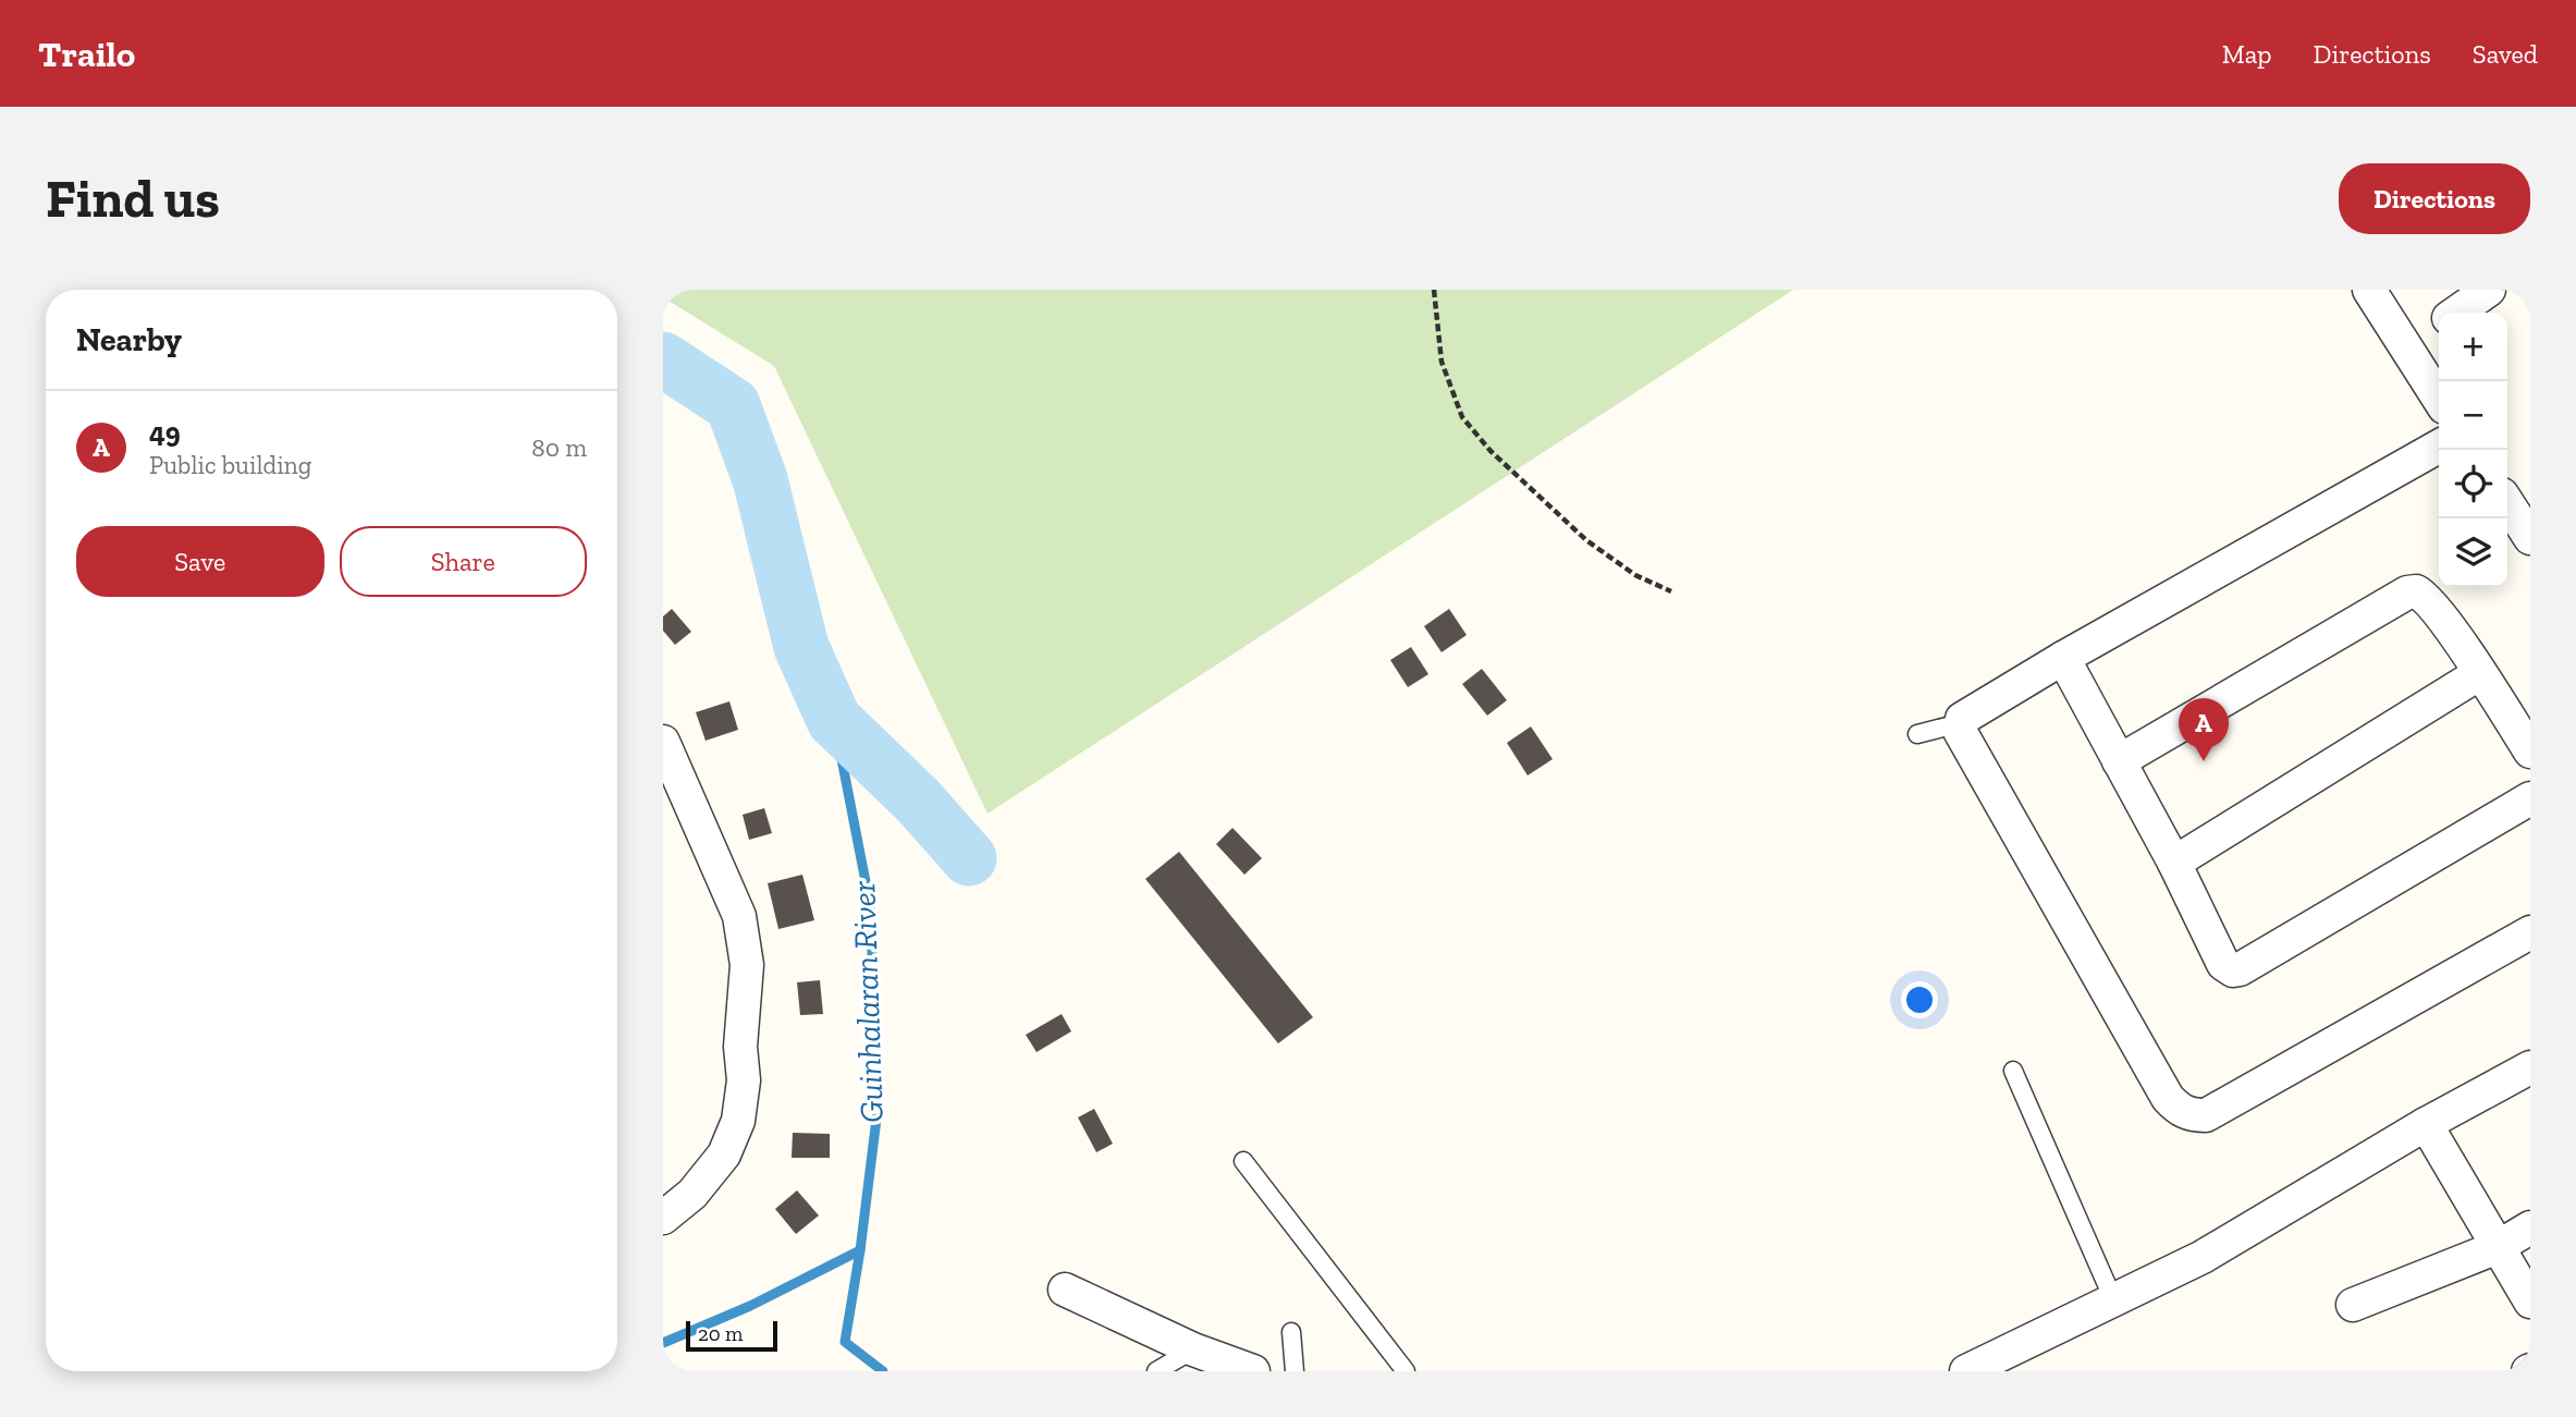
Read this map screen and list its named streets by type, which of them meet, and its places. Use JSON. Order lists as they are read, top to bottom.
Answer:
{
  "water": ["Guinhalaran River"],
  "scale_bar": "20 m",
  "page": {
    "header": "Trailo",
    "nav": ["Map", "Directions", "Saved"],
    "buttons": [
      "Directions",
      ["Save", "Share"]
    ],
    "title": "Find us",
    "heading": "Nearby",
    "map_buttons": ["+", "−"],
    "list": [
      {
        "mark": "A",
        "name": "49",
        "note": "Public building",
        "value": "80 m"
      }
    ],
    "pins": "A",
    "scale": "20 m"
  }
}
